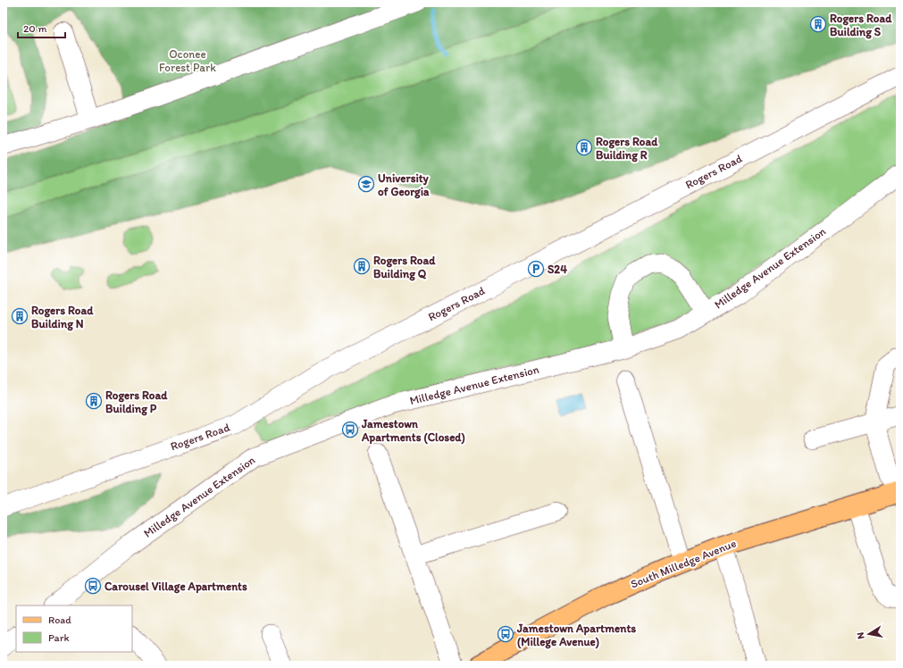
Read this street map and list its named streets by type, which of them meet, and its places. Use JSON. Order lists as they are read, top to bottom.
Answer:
{
  "streets": {
    "main road": ["South Milledge Avenue"],
    "street": ["Rogers Road", "Milledge Avenue Extension"]
  },
  "parks": ["Oconee Forest Park"],
  "places": {
    "building": [
      "Rogers Road Building S",
      "Rogers Road Building R",
      "Rogers Road Building Q",
      "Rogers Road Building N",
      "Rogers Road Building P"
    ],
    "school or university": ["University of Georgia"],
    "parking": ["S24"],
    "bus stop": ["Jamestown Apartments (Closed)", "Carousel Village Apartments", "Jamestown Apartments (Millege Avenue)"]
  },
  "legend": ["Road", "Park"],
  "scale_bar": "20 m",
  "north": "left"
}
